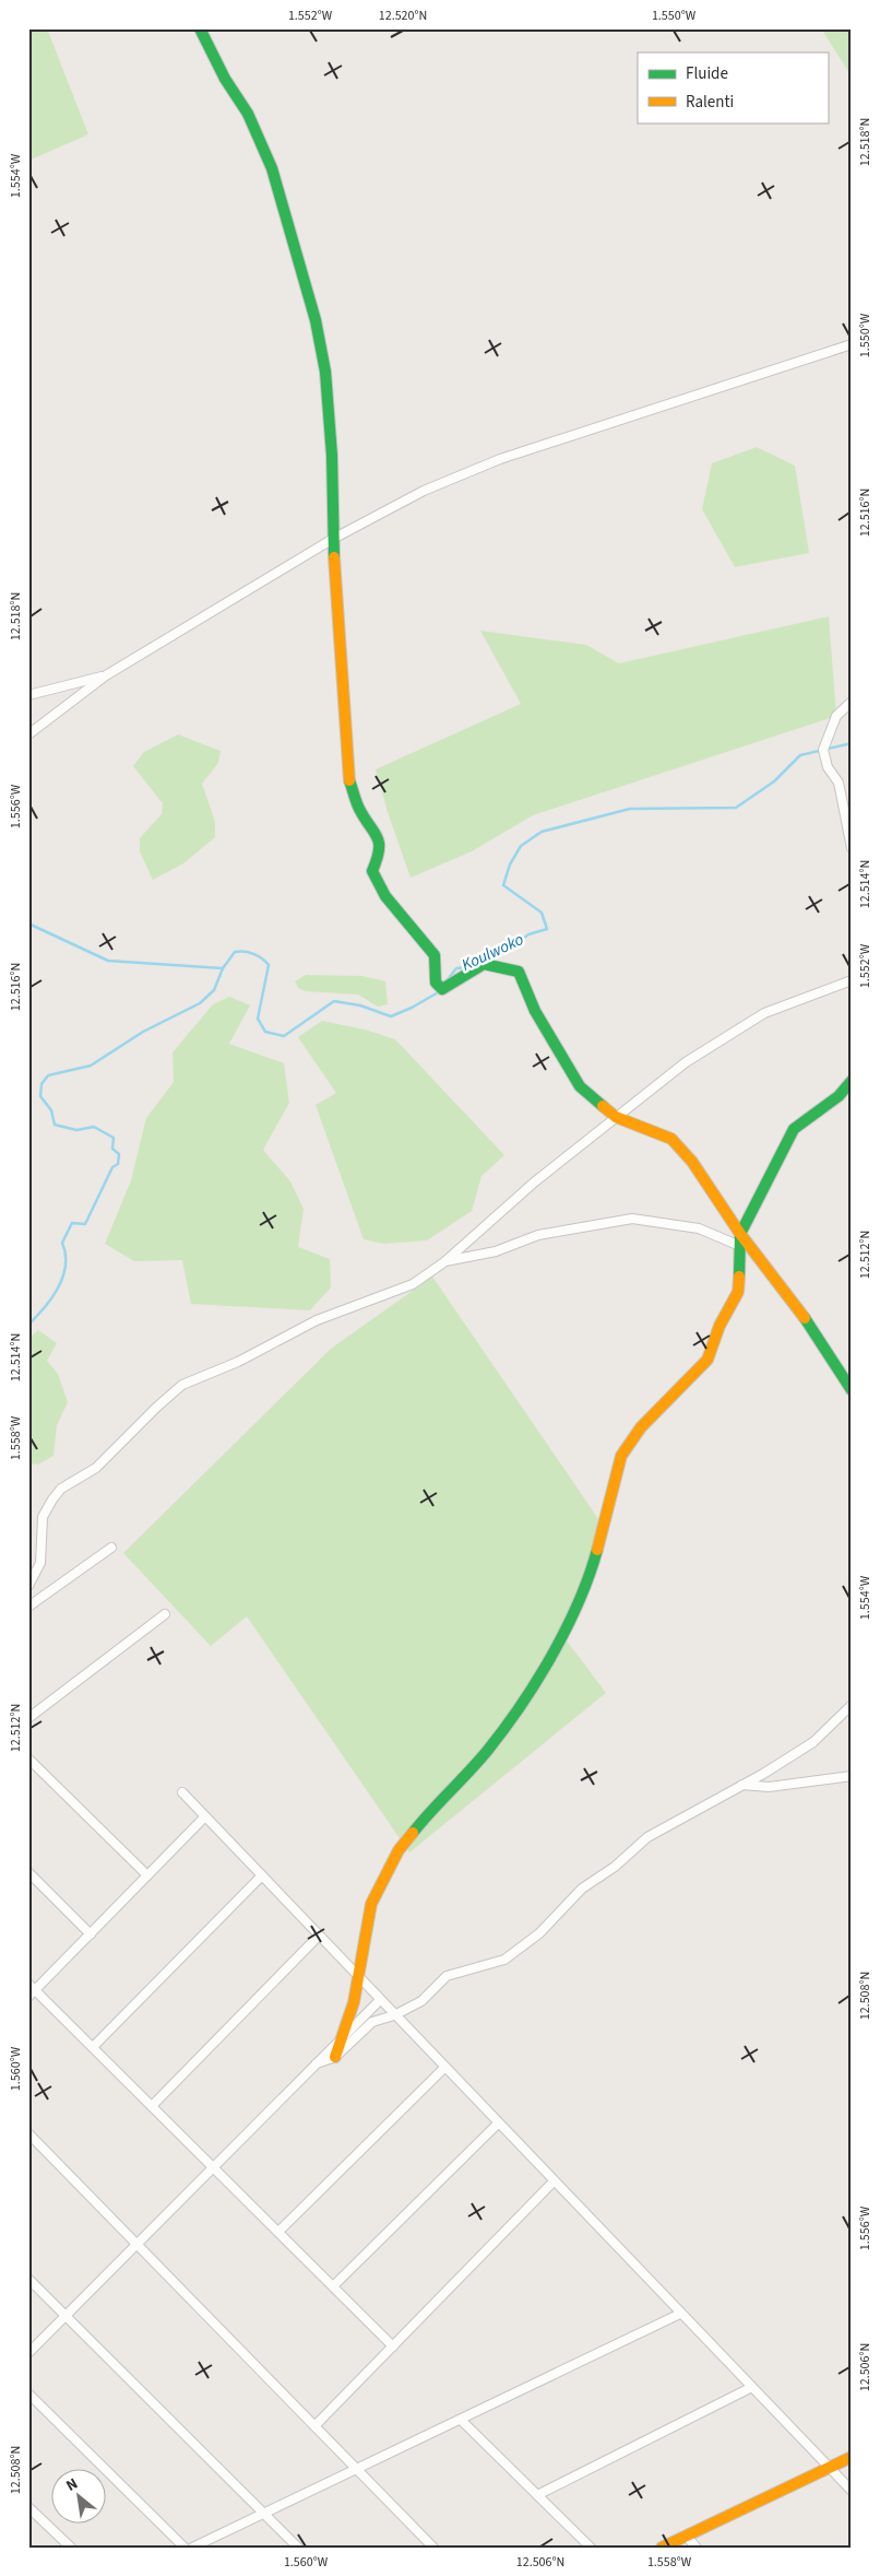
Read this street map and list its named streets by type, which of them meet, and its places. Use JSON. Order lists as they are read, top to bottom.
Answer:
{
  "water": ["Koulwoko"],
  "legend": ["Fluide", "Ralenti"],
  "north": "top left",
  "coordinates": [
    "1.552°W",
    "12.520°N",
    "1.550°W",
    "12.518°N",
    "1.554°W",
    "12.516°N",
    "1.556°W",
    "12.514°N",
    "12.512°N",
    "1.558°W",
    "12.508°N",
    "1.560°W",
    "12.506°N"
  ]
}
